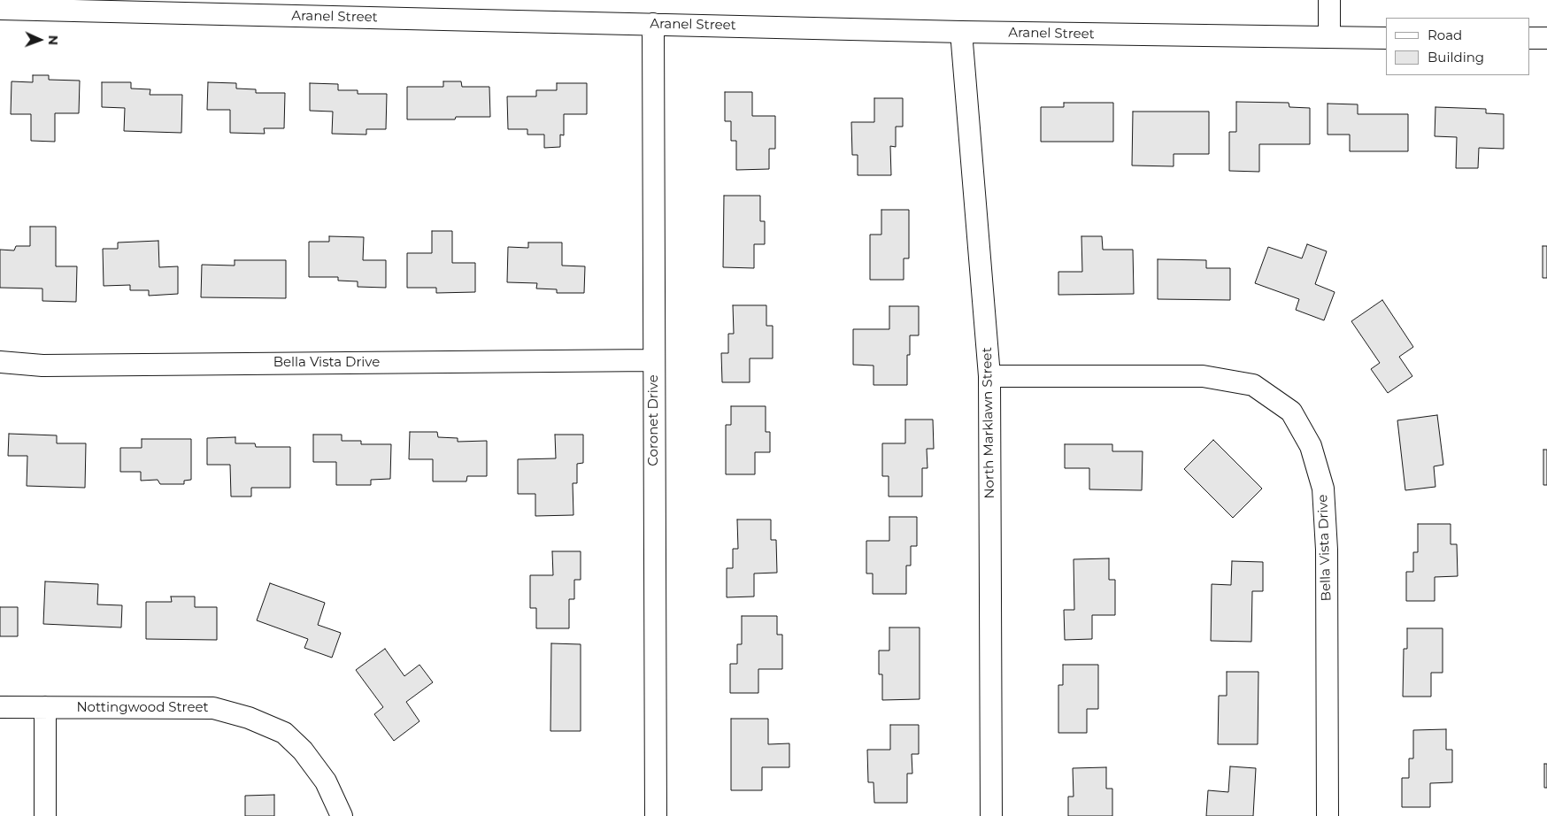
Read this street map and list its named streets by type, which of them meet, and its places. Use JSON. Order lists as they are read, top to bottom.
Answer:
{
  "streets": {
    "street": [
      "Aranel Street",
      "Bella Vista Drive",
      "Coronet Drive",
      "North Marklawn Street",
      "Nottingwood Street"
    ]
  },
  "crossings": [
    ["Aranel Street", "Coronet Drive"],
    ["Aranel Street", "North Marklawn Street"],
    ["Bella Vista Drive", "Coronet Drive"],
    ["Bella Vista Drive", "North Marklawn Street"]
  ],
  "legend": ["Road", "Building"],
  "north": "right"
}
